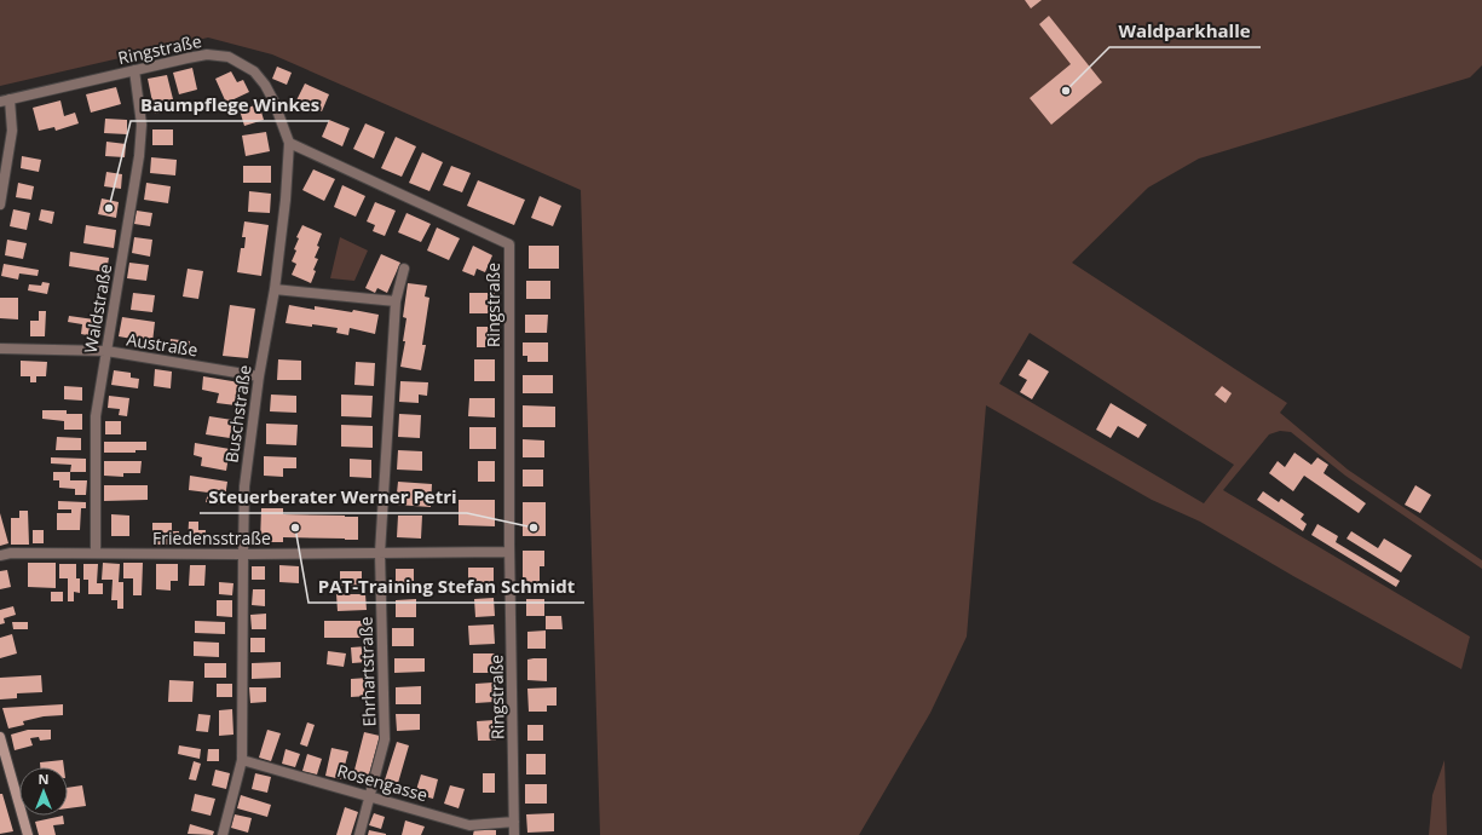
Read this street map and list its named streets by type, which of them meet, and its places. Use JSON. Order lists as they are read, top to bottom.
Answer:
{
  "streets": {
    "street": [
      "Ringstraße",
      "Waldstraße",
      "Austraße",
      "Buschstraße",
      "Friedensstraße",
      "Ehrhartstraße",
      "Rosengasse"
    ]
  },
  "crossings": [
    ["Ringstraße", "Waldstraße"],
    ["Ringstraße", "Buschstraße"],
    ["Ringstraße", "Friedensstraße"],
    ["Ringstraße", "Rosengasse"],
    ["Waldstraße", "Austraße"],
    ["Waldstraße", "Friedensstraße"],
    ["Austraße", "Buschstraße"],
    ["Buschstraße", "Friedensstraße"],
    ["Buschstraße", "Rosengasse"],
    ["Friedensstraße", "Ehrhartstraße"],
    ["Ehrhartstraße", "Rosengasse"]
  ],
  "places": [
    "Waldparkhalle",
    "Baumpflege Winkes",
    "PAT-Training Stefan Schmidt",
    "Steuerberater Werner Petri"
  ],
  "north": "top"
}
